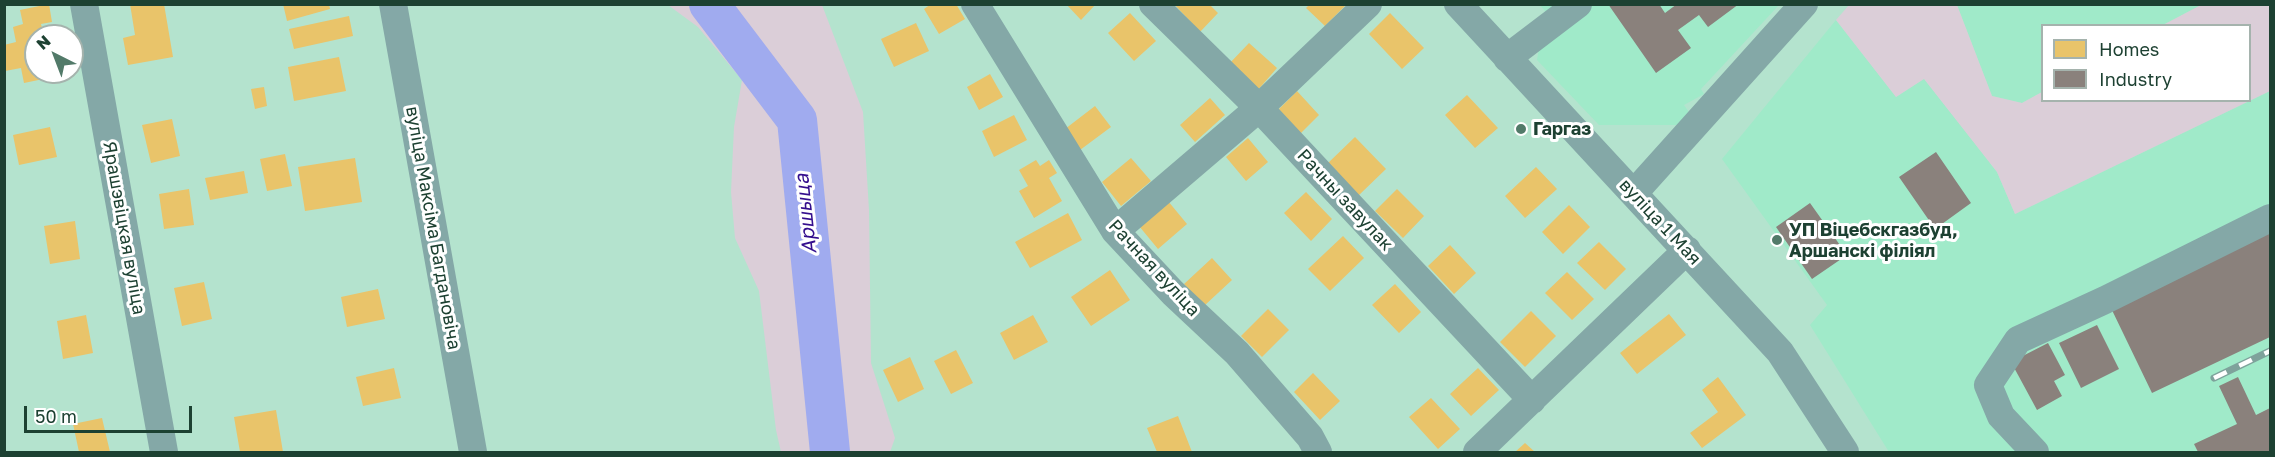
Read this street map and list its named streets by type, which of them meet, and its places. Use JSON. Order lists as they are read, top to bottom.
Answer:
{
  "streets": {
    "street": [
      "Рачны завулак",
      "вуліца 1 Мая",
      "Ярашэвіцкая вуліца",
      "вуліца Максіма Багдановіча",
      "Рачная вуліца"
    ]
  },
  "water": ["Аршыца"],
  "places": ["Гаргаз", "УП Віцебскгазбуд, Аршанскі філіял"],
  "legend": ["Homes", "Industry"],
  "scale_bar": "50 m",
  "north": "top left"
}
